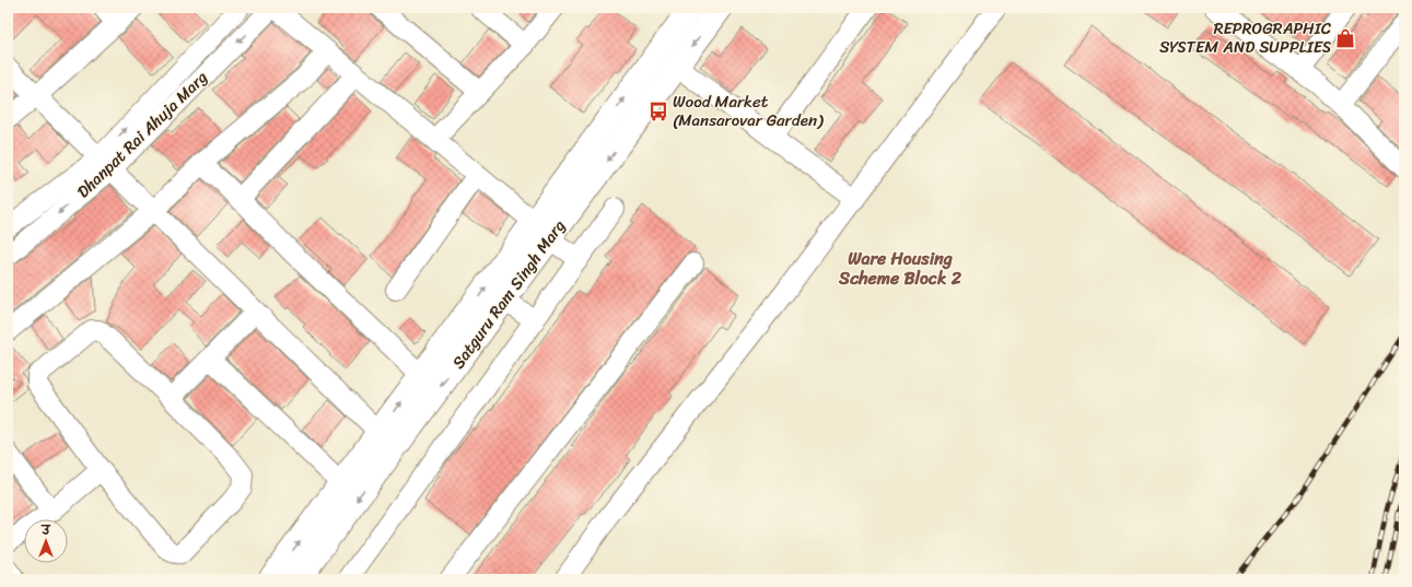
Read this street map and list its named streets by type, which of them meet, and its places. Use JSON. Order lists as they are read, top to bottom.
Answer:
{
  "streets": {
    "main road": ["Satguru Ram Singh Marg"],
    "street": ["Dhanpat Rai Ahuja Marg"]
  },
  "districts": ["Ware Housing Scheme Block 2"],
  "places": {
    "shop": ["REPROGRAPHIC SYSTEM AND SUPPLIES"],
    "bus stop": ["Wood Market (Mansarovar Garden)"]
  },
  "north": "top"
}
